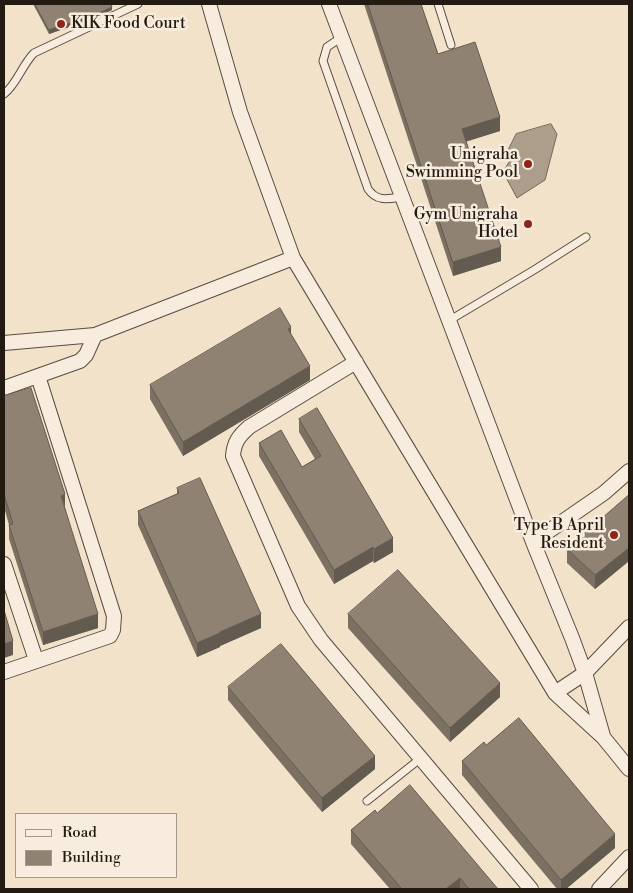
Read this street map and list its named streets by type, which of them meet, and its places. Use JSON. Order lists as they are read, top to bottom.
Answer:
{
  "places": [
    "KIK Food Court",
    "Unigraha Swimming Pool",
    "Gym Unigraha Hotel",
    "Type B April Resident"
  ],
  "legend": ["Road", "Building"]
}
